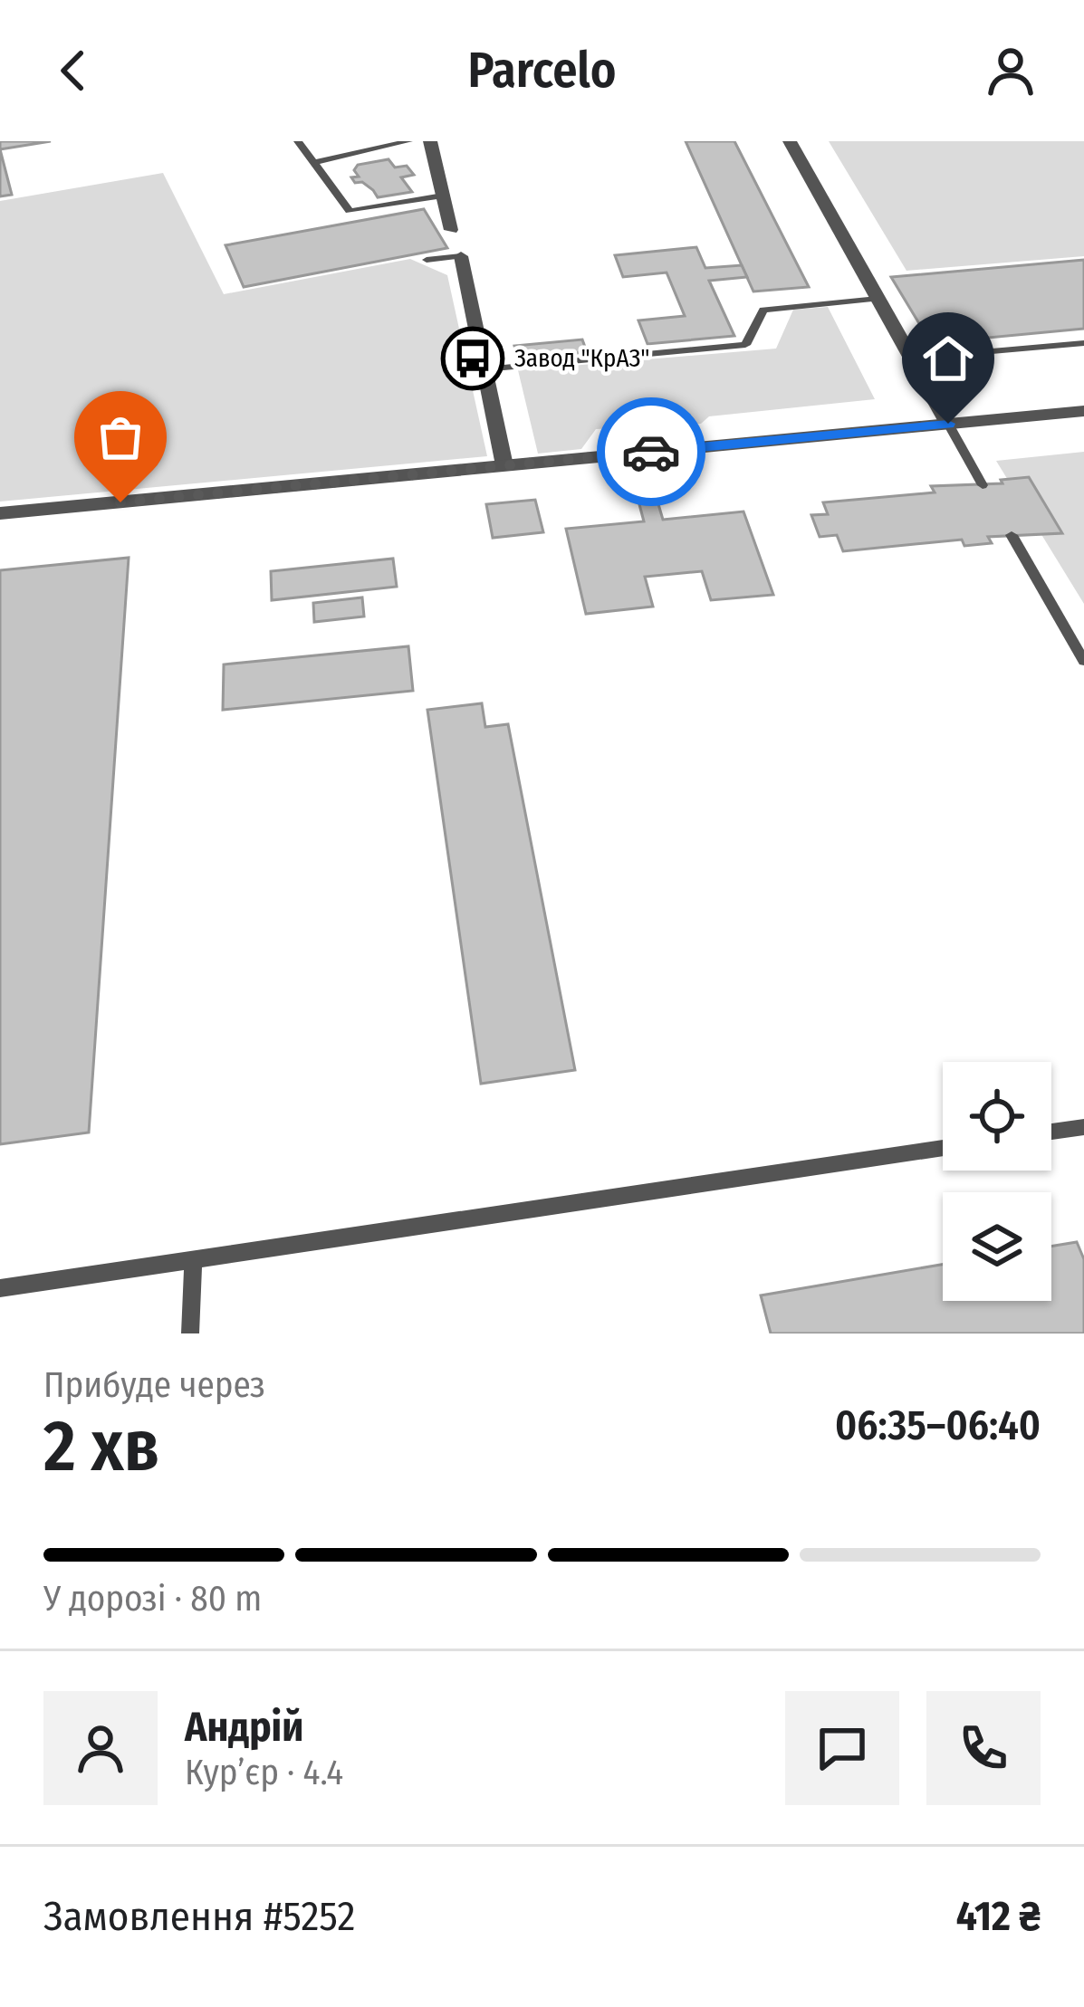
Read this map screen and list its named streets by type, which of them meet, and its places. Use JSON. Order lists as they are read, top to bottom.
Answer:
{
  "places": {
    "bus stop": ["Завод \"КрАЗ\""]
  },
  "page": {
    "header": "Parcelo",
    "heading": ["2 хв", "Прибуде через", "06:35–06:40"],
    "panel": [
      "Андрій",
      "Кур’єр · 4.4",
      "Замовлення #5252",
      "412 ₴"
    ],
    "bar": "У дорозі · 80 m"
  }
}
